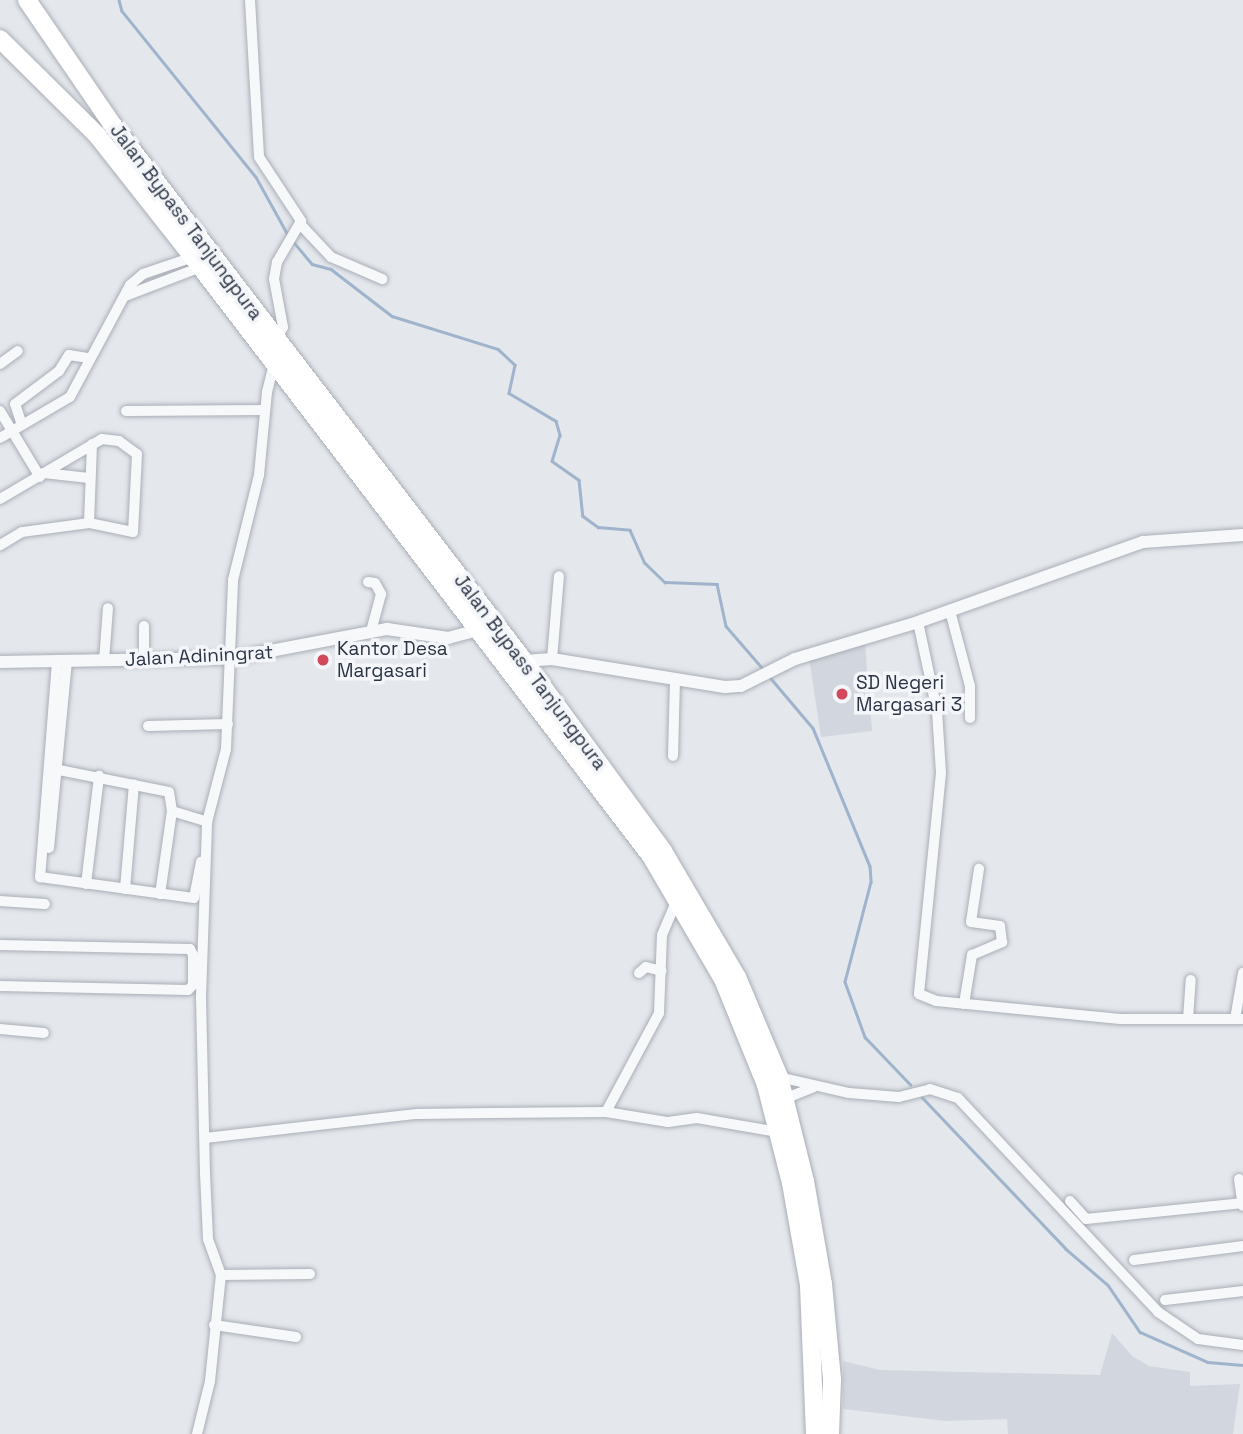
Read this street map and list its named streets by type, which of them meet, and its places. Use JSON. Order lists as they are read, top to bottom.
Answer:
{
  "streets": {
    "highway": ["Jalan Bypass Tanjungpura"],
    "street": ["Jalan Adiningrat"]
  },
  "crossings": [
    ["Jalan Bypass Tanjungpura", "Jalan Adiningrat"]
  ],
  "places": ["Kantor Desa Margasari", "SD Negeri Margasari 3"]
}
